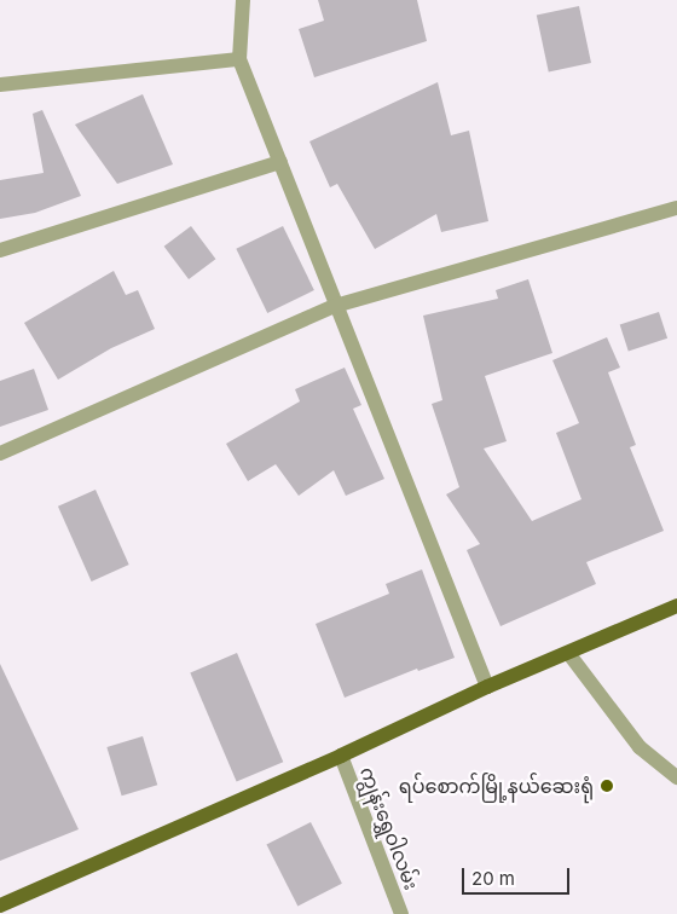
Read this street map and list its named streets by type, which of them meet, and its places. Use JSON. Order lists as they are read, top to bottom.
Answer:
{
  "streets": {
    "street": ["ကျွန်းရွှေဝါလမ်း"]
  },
  "places": ["ရပ်စောက်မြို့နယ်ဆေးရုံ"],
  "scale_bar": "20 m"
}
